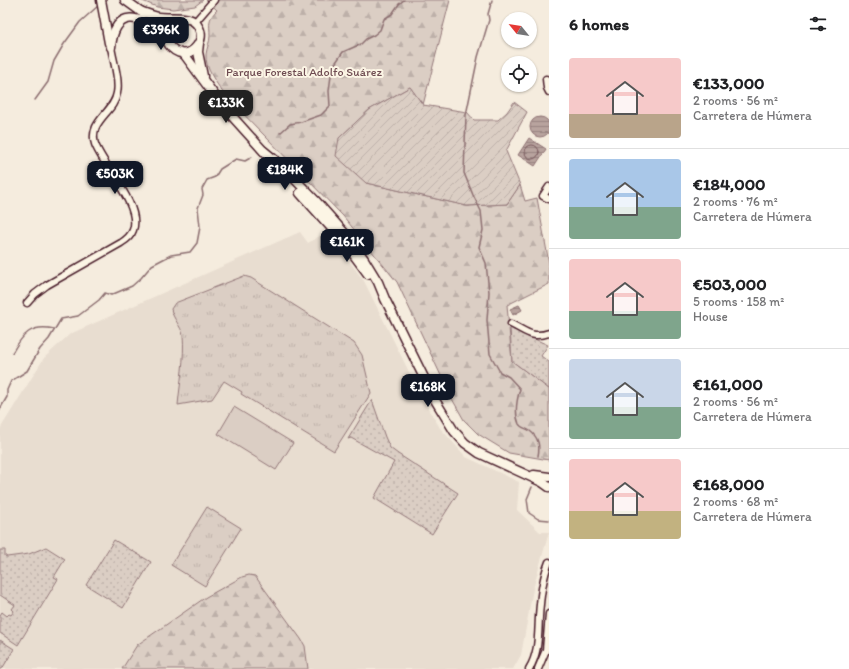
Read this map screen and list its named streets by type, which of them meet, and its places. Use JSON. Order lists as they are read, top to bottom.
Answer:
{
  "parks": ["Parque Forestal Adolfo Suárez"],
  "north": "top left",
  "page": {
    "heading": "6 homes",
    "price": [
      "€396K",
      "€133K",
      "€184K",
      "€503K",
      "€161K",
      "€168K"
    ],
    "list": [
      {
        "name": "€133,000",
        "note": "2 rooms · 56 m² · Carretera de Húmera"
      },
      {
        "name": "€184,000",
        "note": "2 rooms · 76 m² · Carretera de Húmera"
      },
      {
        "name": "€503,000",
        "note": "5 rooms · 158 m² · House"
      },
      {
        "name": "€161,000",
        "note": "2 rooms · 56 m² · Carretera de Húmera"
      },
      {
        "name": "€168,000",
        "note": "2 rooms · 68 m² · Carretera de Húmera"
      }
    ]
  }
}
